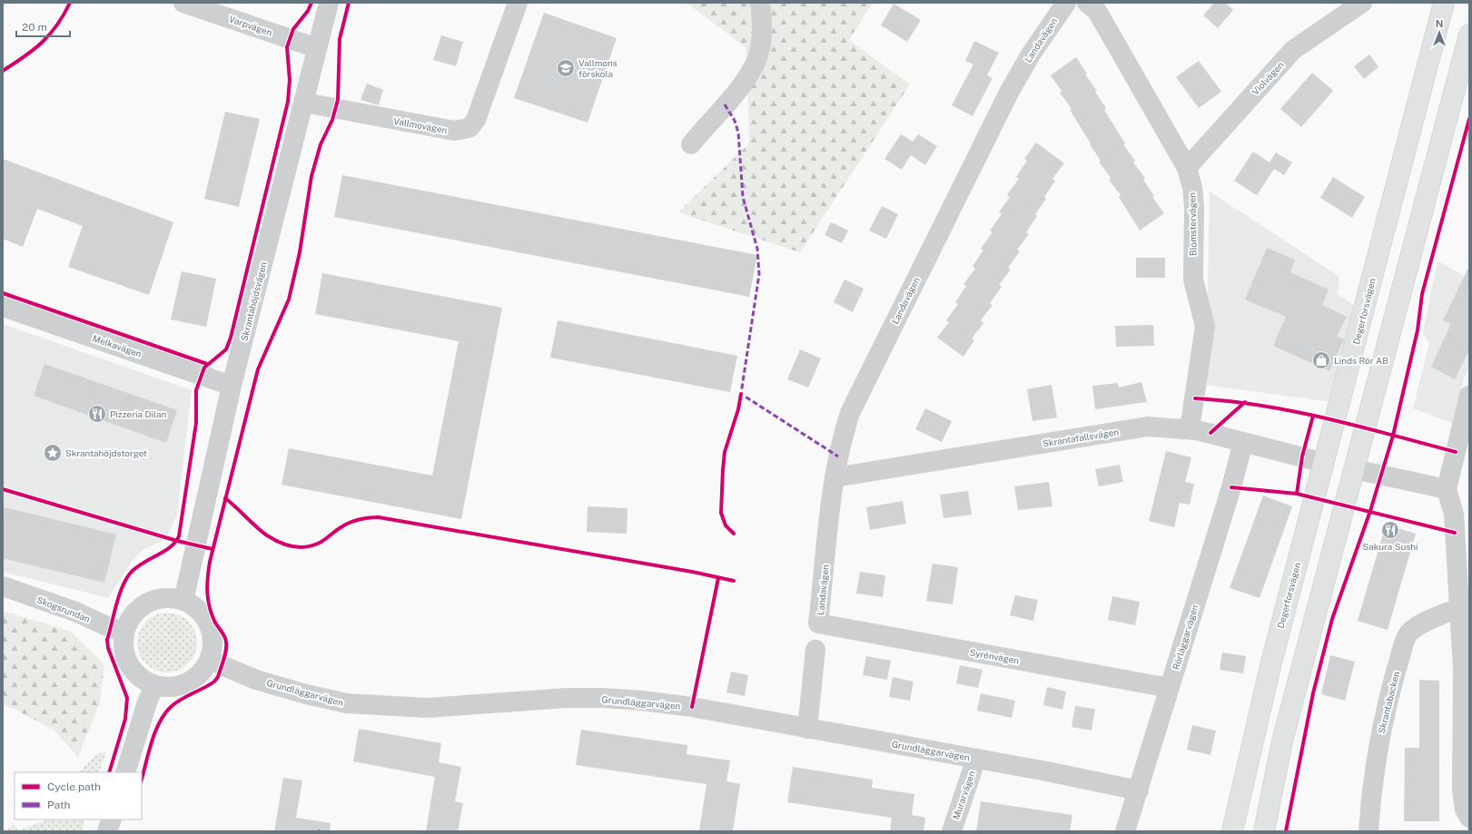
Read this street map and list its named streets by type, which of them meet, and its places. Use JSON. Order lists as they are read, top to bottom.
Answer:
{
  "streets": {
    "main road": ["Degerforsvägen"],
    "street": [
      "Varpvägen",
      "Landavägen",
      "Violvägen",
      "Vallmovägen",
      "Blomstervägen",
      "Skrantahöjdsvägen",
      "Melkavägen",
      "Skrantafallsvägen",
      "Skogsrundan",
      "Rörläggarvägen",
      "Syrénvägen",
      "Grundläggarvägen",
      "Skrantabacken",
      "Murarvägen"
    ]
  },
  "crossings": [
    ["Varpvägen", "Skrantahöjdsvägen"],
    ["Landavägen", "Skrantafallsvägen"],
    ["Landavägen", "Syrénvägen"],
    ["Violvägen", "Blomstervägen"],
    ["Vallmovägen", "Skrantahöjdsvägen"],
    ["Blomstervägen", "Skrantafallsvägen"],
    ["Skrantahöjdsvägen", "Melkavägen"],
    ["Skrantahöjdsvägen", "Skogsrundan"],
    ["Skrantahöjdsvägen", "Grundläggarvägen"],
    ["Degerforsvägen", "Skrantafallsvägen"],
    ["Skrantafallsvägen", "Rörläggarvägen"],
    ["Skogsrundan", "Grundläggarvägen"],
    ["Rörläggarvägen", "Syrénvägen"],
    ["Rörläggarvägen", "Grundläggarvägen"],
    ["Grundläggarvägen", "Murarvägen"]
  ],
  "places": {
    "school or university": ["Vallmons förskola"],
    "shop": ["Linds Rör AB"],
    "restaurant": ["Pizzeria Dilan", "Sakura Sushi"],
    "place": ["Skrantahöjdstorget"]
  },
  "legend": ["Cycle path", "Path"],
  "scale_bar": "20 m",
  "north": "top"
}
